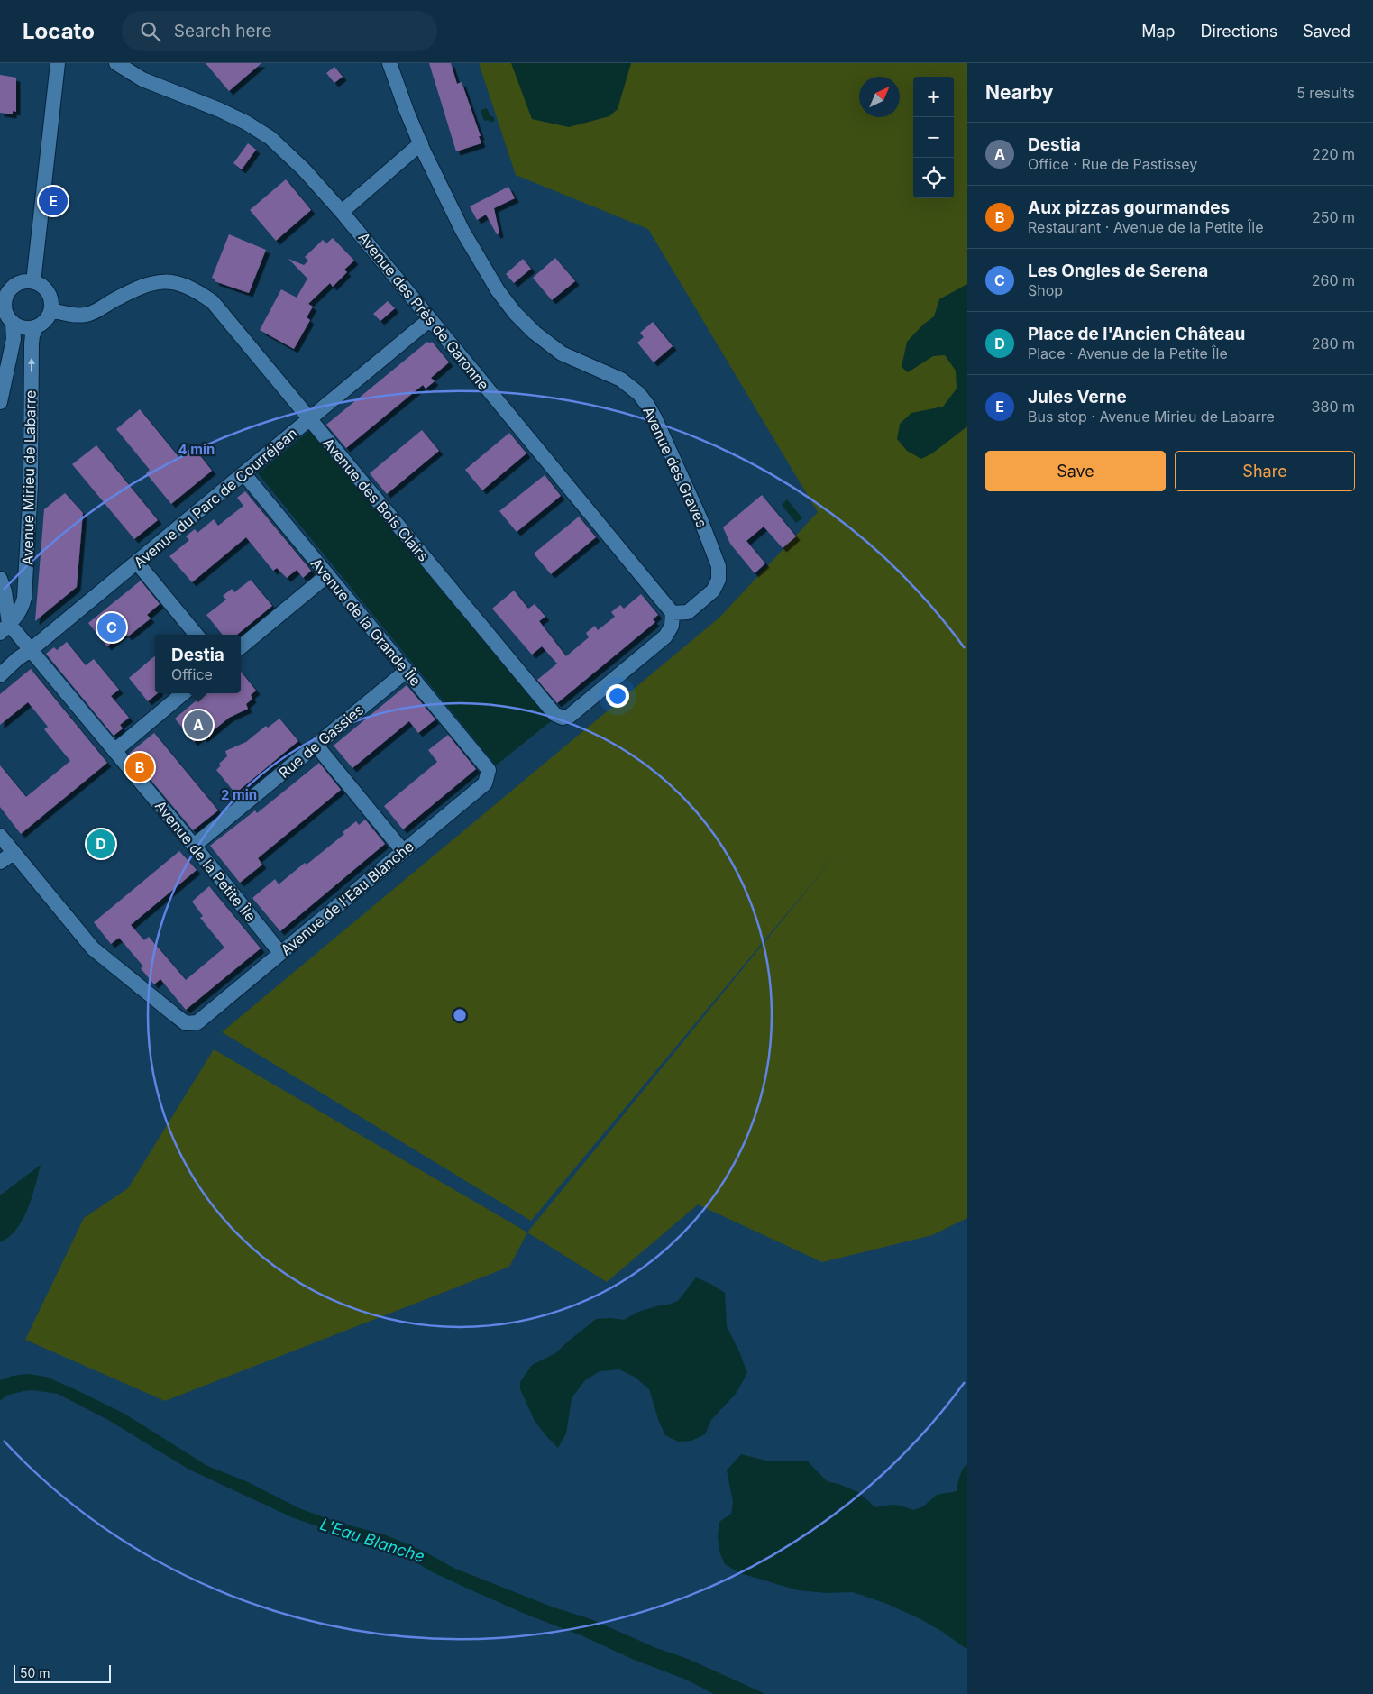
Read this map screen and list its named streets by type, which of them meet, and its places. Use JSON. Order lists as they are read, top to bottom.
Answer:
{
  "streets": {
    "street": [
      "Avenue des Près de Garonne",
      "Avenue des Graves",
      "Avenue Mirieu de Labarre",
      "Avenue du Parc de Courréjean",
      "Avenue des Bois Clairs",
      "Avenue de la Grande Île",
      "Rue de Gassies",
      "Avenue de la Petite Île",
      "Avenue de l'Eau Blanche"
    ]
  },
  "crossings": [
    ["Avenue des Près de Garonne", "Avenue des Graves"],
    ["Avenue des Près de Garonne", "Avenue du Parc de Courréjean"],
    ["Avenue des Près de Garonne", "Avenue des Bois Clairs"],
    ["Avenue des Graves", "Avenue des Bois Clairs"],
    ["Avenue Mirieu de Labarre", "Avenue des Bois Clairs"],
    ["Avenue Mirieu de Labarre", "Avenue de la Petite Île"],
    ["Avenue du Parc de Courréjean", "Avenue des Bois Clairs"],
    ["Avenue du Parc de Courréjean", "Avenue de la Grande Île"],
    ["Avenue du Parc de Courréjean", "Avenue de la Petite Île"],
    ["Avenue de la Grande Île", "Rue de Gassies"],
    ["Avenue de la Grande Île", "Avenue de l'Eau Blanche"],
    ["Rue de Gassies", "Avenue de la Petite Île"],
    ["Avenue de la Petite Île", "Avenue de l'Eau Blanche"]
  ],
  "water": ["L'Eau Blanche"],
  "scale_bar": "50 m",
  "north": "top right",
  "page": {
    "header": "Locato",
    "search": "Search here",
    "nav": ["Map", "Directions", "Saved"],
    "heading": ["Nearby", "5 results"],
    "map_buttons": ["+", "−"],
    "list": [
      {
        "mark": "A",
        "name": "Destia",
        "note": "Office · Rue de Pastissey",
        "value": "220 m"
      },
      {
        "mark": "B",
        "name": "Aux pizzas gourmandes",
        "note": "Restaurant · Avenue de la Petite Île",
        "value": "250 m"
      },
      {
        "mark": "C",
        "name": "Les Ongles de Serena",
        "note": "Shop",
        "value": "260 m"
      },
      {
        "mark": "D",
        "name": "Place de l'Ancien Château",
        "note": "Place · Avenue de la Petite Île",
        "value": "280 m"
      },
      {
        "mark": "E",
        "name": "Jules Verne",
        "note": "Bus stop · Avenue Mirieu de Labarre",
        "value": "380 m"
      }
    ],
    "pins": [
      "E",
      "C",
      "A",
      "B",
      "D"
    ],
    "buttons": ["Save", "Share"],
    "popup": ["Destia", "Office"],
    "scale": "50 m"
  },
  "rings": ["4 min", "2 min"]
}
